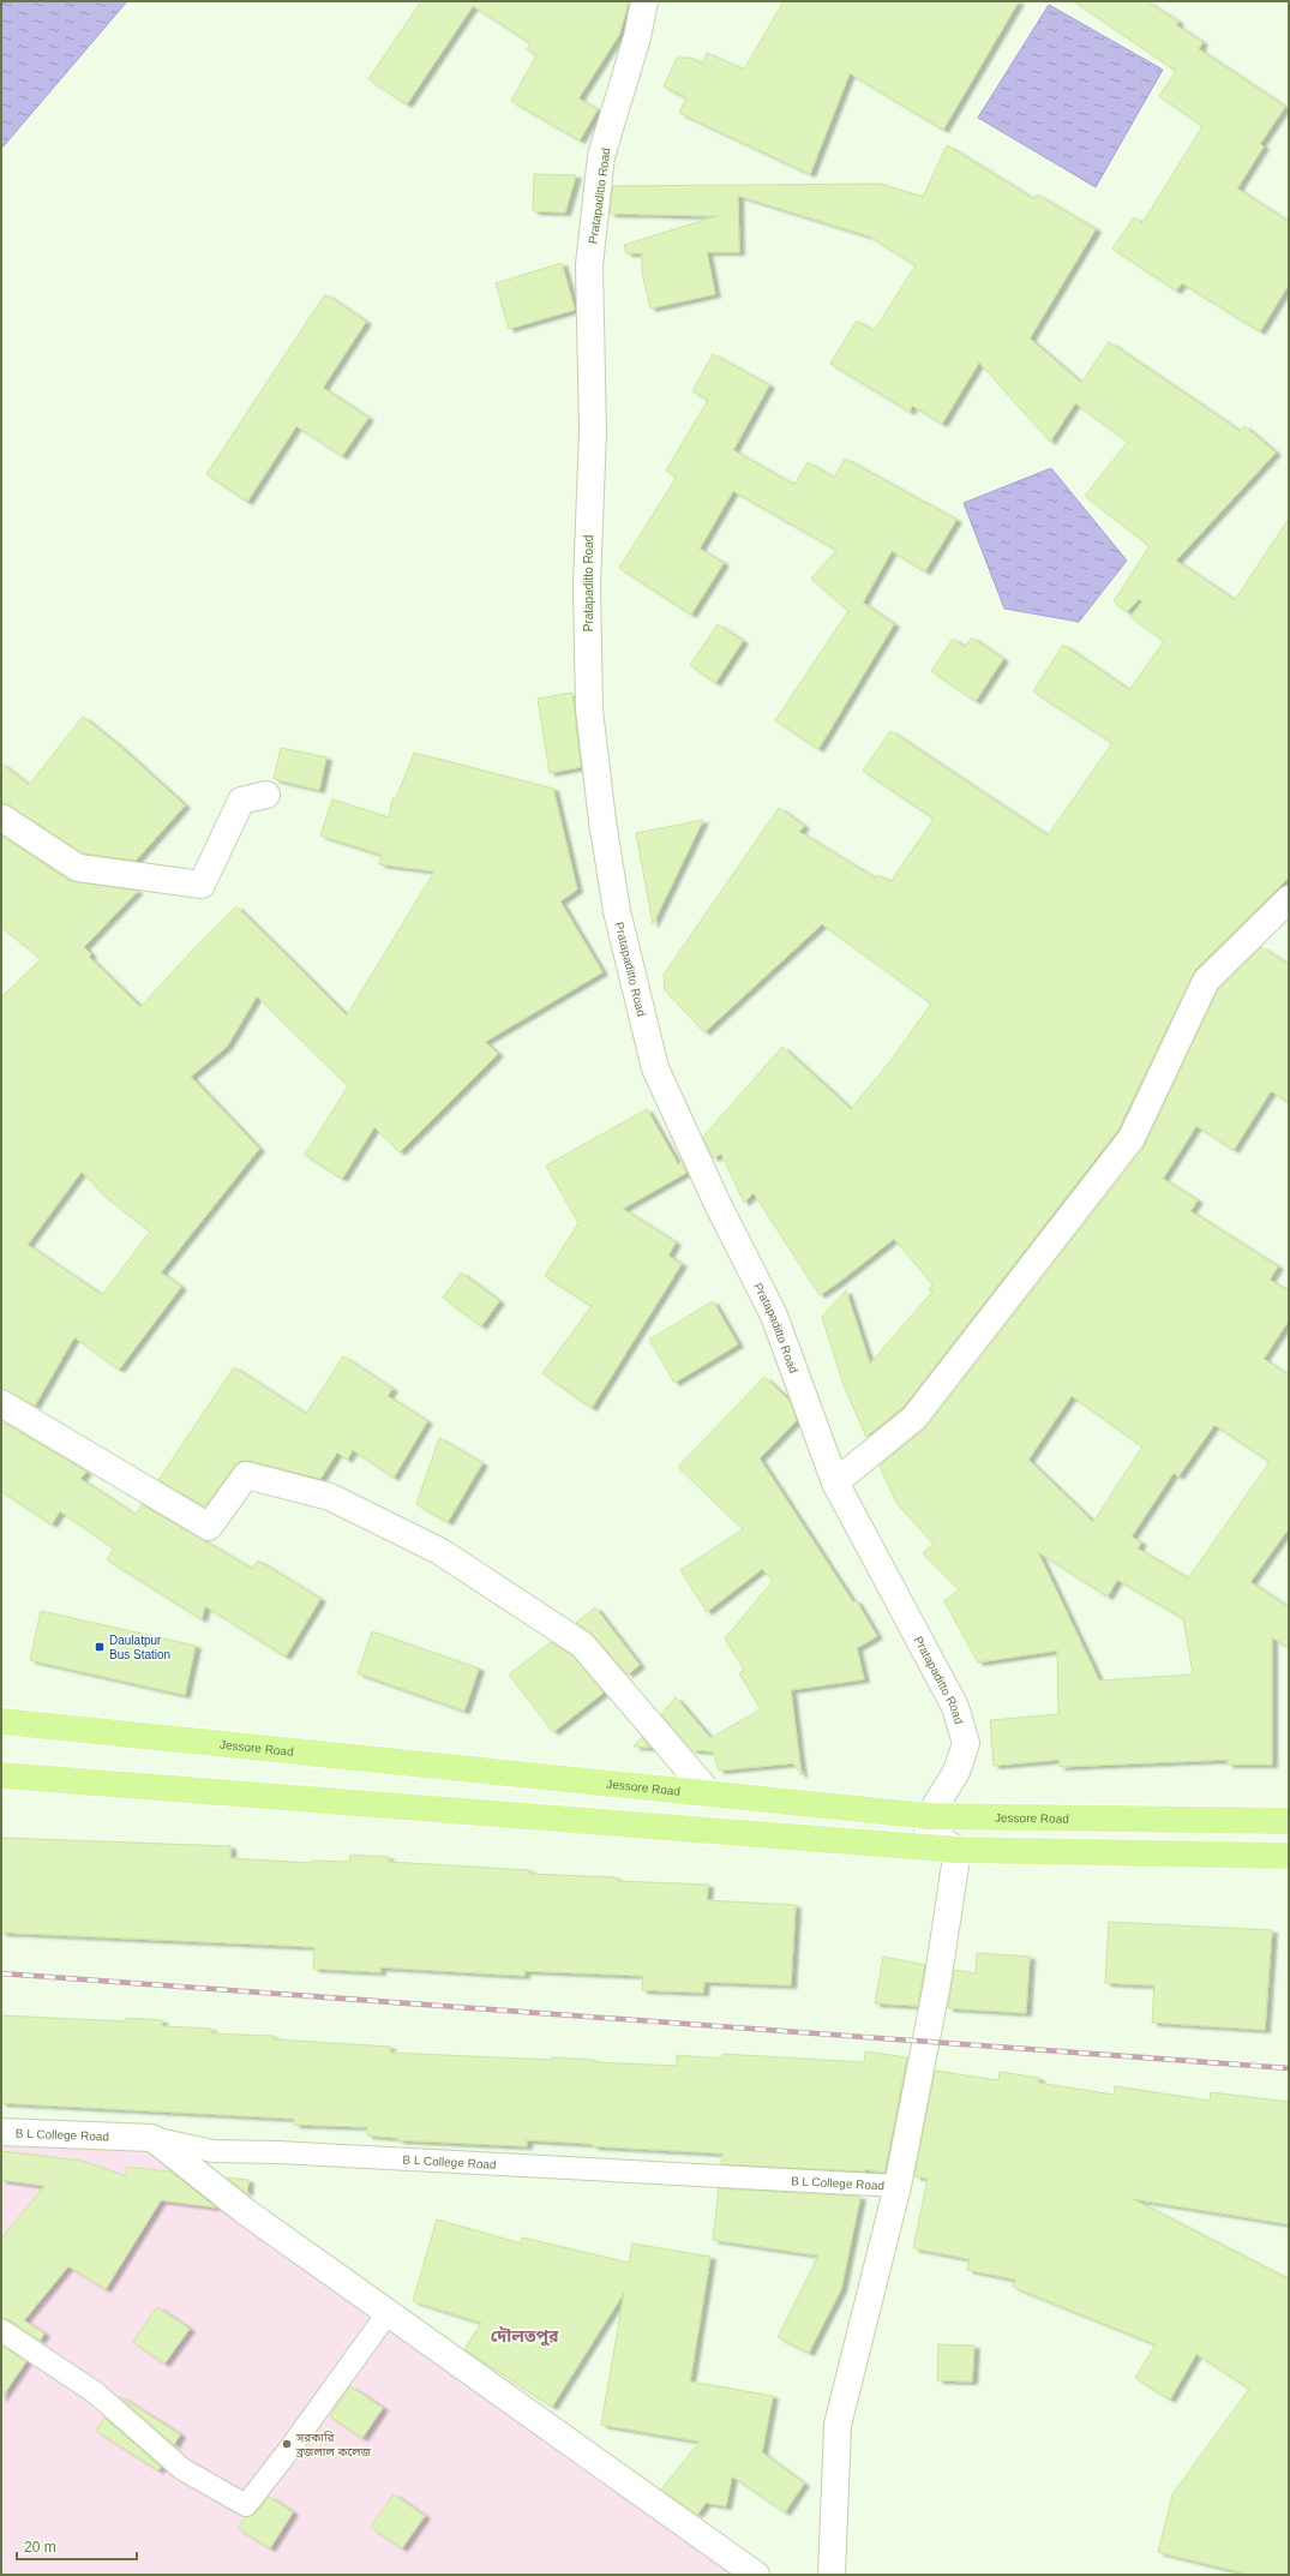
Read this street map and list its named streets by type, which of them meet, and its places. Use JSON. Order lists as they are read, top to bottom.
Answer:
{
  "streets": {
    "highway": ["Jessore Road"],
    "street": ["Pratapaditto Road", "B L College Road"]
  },
  "crossings": [
    ["Pratapaditto Road", "Jessore Road"]
  ],
  "districts": ["দৌলতপুর"],
  "places": {
    "transit": ["Daulatpur Bus Station"],
    "other": ["সরকারি ব্রজলাল কলেজ"]
  },
  "scale_bar": "20 m"
}
